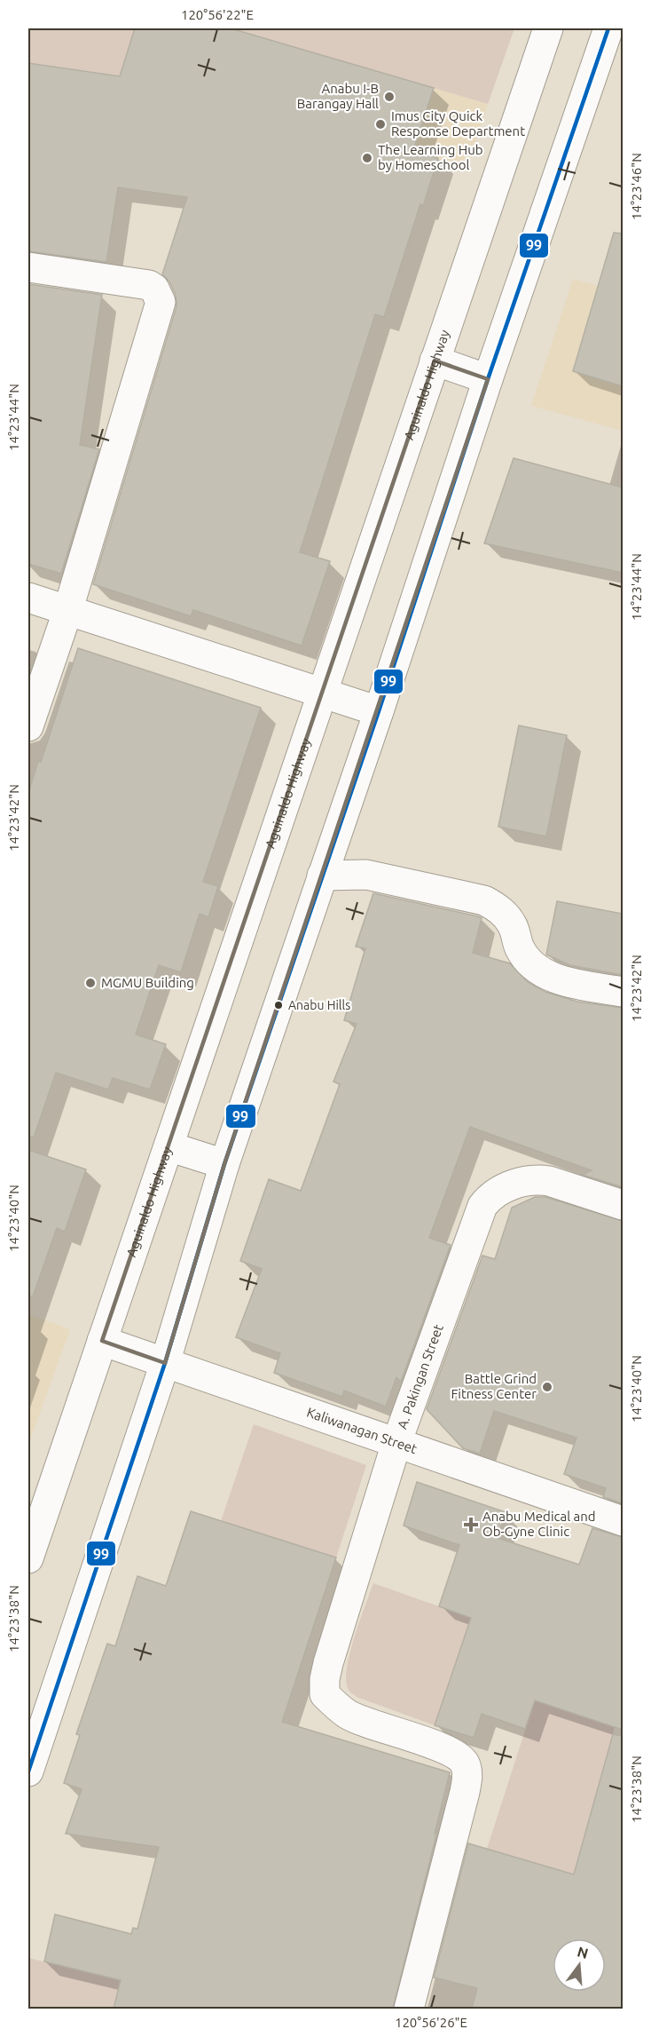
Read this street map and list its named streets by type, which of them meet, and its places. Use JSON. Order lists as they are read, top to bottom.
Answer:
{
  "streets": {
    "main road": ["Aguinaldo Highway", "A. Pakingan Street", "Kaliwanagan Street"]
  },
  "crossings": [
    ["Aguinaldo Highway", "Kaliwanagan Street"],
    ["A. Pakingan Street", "Kaliwanagan Street"]
  ],
  "places": {
    "other": [
      "Anabu I-B Barangay Hall",
      "Imus City Quick Response Department",
      "The Learning Hub by Homeschool",
      "MGMU Building",
      "Anabu Hills",
      "Battle Grind Fitness Center"
    ],
    "health": ["Anabu Medical and Ob-Gyne Clinic"]
  },
  "lines": ["transit line 99"],
  "north": "top",
  "coordinates": [
    "120°56'22\"E",
    "14°23'46\"N",
    "14°23'44\"N",
    "14°23'42\"N",
    "14°23'40\"N",
    "14°23'38\"N",
    "120°56'26\"E"
  ]
}
